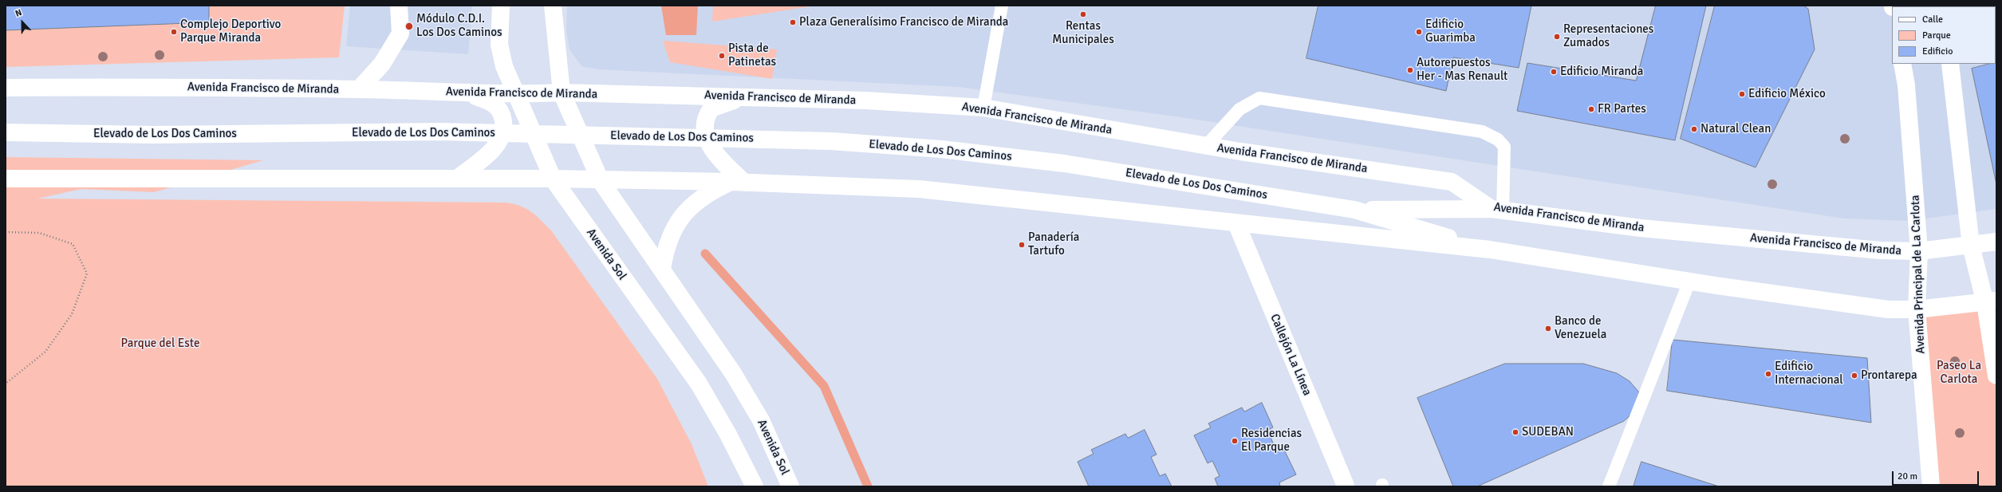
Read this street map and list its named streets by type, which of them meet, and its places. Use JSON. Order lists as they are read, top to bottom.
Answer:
{
  "streets": {
    "main road": [
      "Avenida Francisco de Miranda",
      "Elevado de Los Dos Caminos",
      "Avenida Sol",
      "Avenida Principal de La Carlota",
      "Callejón La Línea"
    ]
  },
  "crossings": [
    ["Avenida Francisco de Miranda", "Elevado de Los Dos Caminos"],
    ["Avenida Francisco de Miranda", "Avenida Sol"],
    ["Avenida Francisco de Miranda", "Avenida Principal de La Carlota"]
  ],
  "parks": ["Parque del Este", "Paseo La Carlota"],
  "places": [
    "Rentas Municipales",
    "Plaza Generalísimo Francisco de Miranda",
    "Módulo C.D.I. Los Dos Caminos",
    "Complejo Deportivo Parque Miranda",
    "Edificio Guarimba",
    "Representaciones Zumados",
    "Pista de Patinetas",
    "Autorepuestos Her - Mas Renault",
    "Edificio Miranda",
    "Edificio México",
    "FR Partes",
    "Natural Clean",
    "Panadería Tartufo",
    "Banco de Venezuela",
    "Edificio Internacional",
    "Prontarepa",
    "SUDEBAN",
    "Residencias El Parque"
  ],
  "legend": ["Calle", "Parque", "Edificio"],
  "scale_bar": "20 m",
  "north": "top"
}
